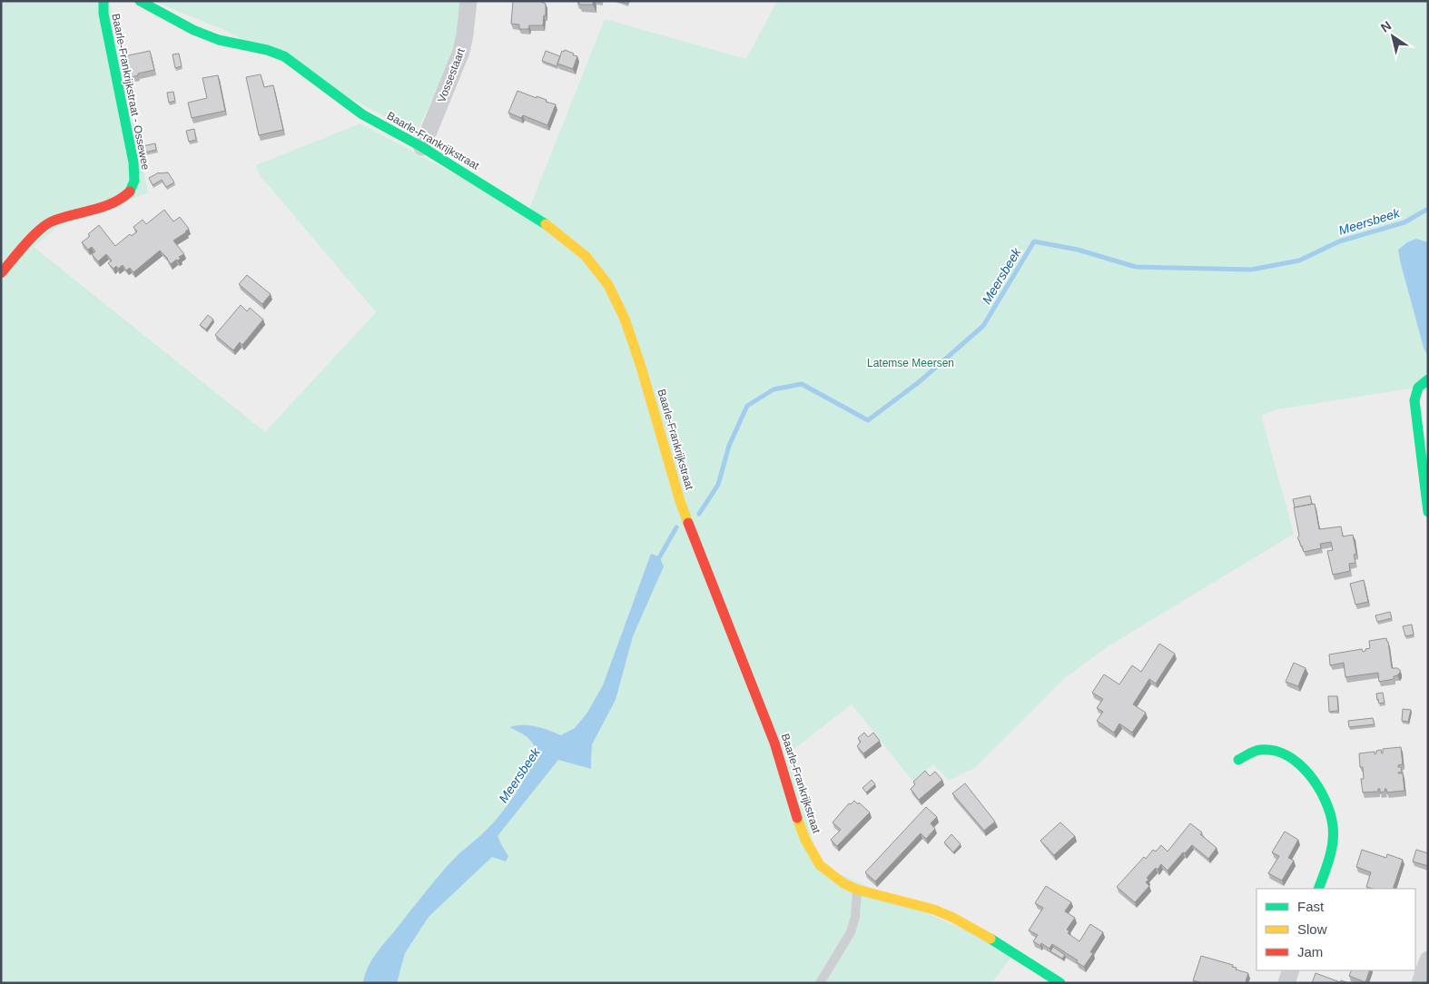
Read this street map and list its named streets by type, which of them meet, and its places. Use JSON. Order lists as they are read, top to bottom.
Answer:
{
  "streets": {
    "street": ["Vossestaart", "Baarle-Frankrijkstraat - Ossewee", "Baarle-Frankrijkstraat"]
  },
  "crossings": [
    ["Vossestaart", "Baarle-Frankrijkstraat"]
  ],
  "water": ["Meersbeek"],
  "parks": ["Latemse Meersen"],
  "legend": ["Fast", "Slow", "Jam"],
  "north": "top left"
}
